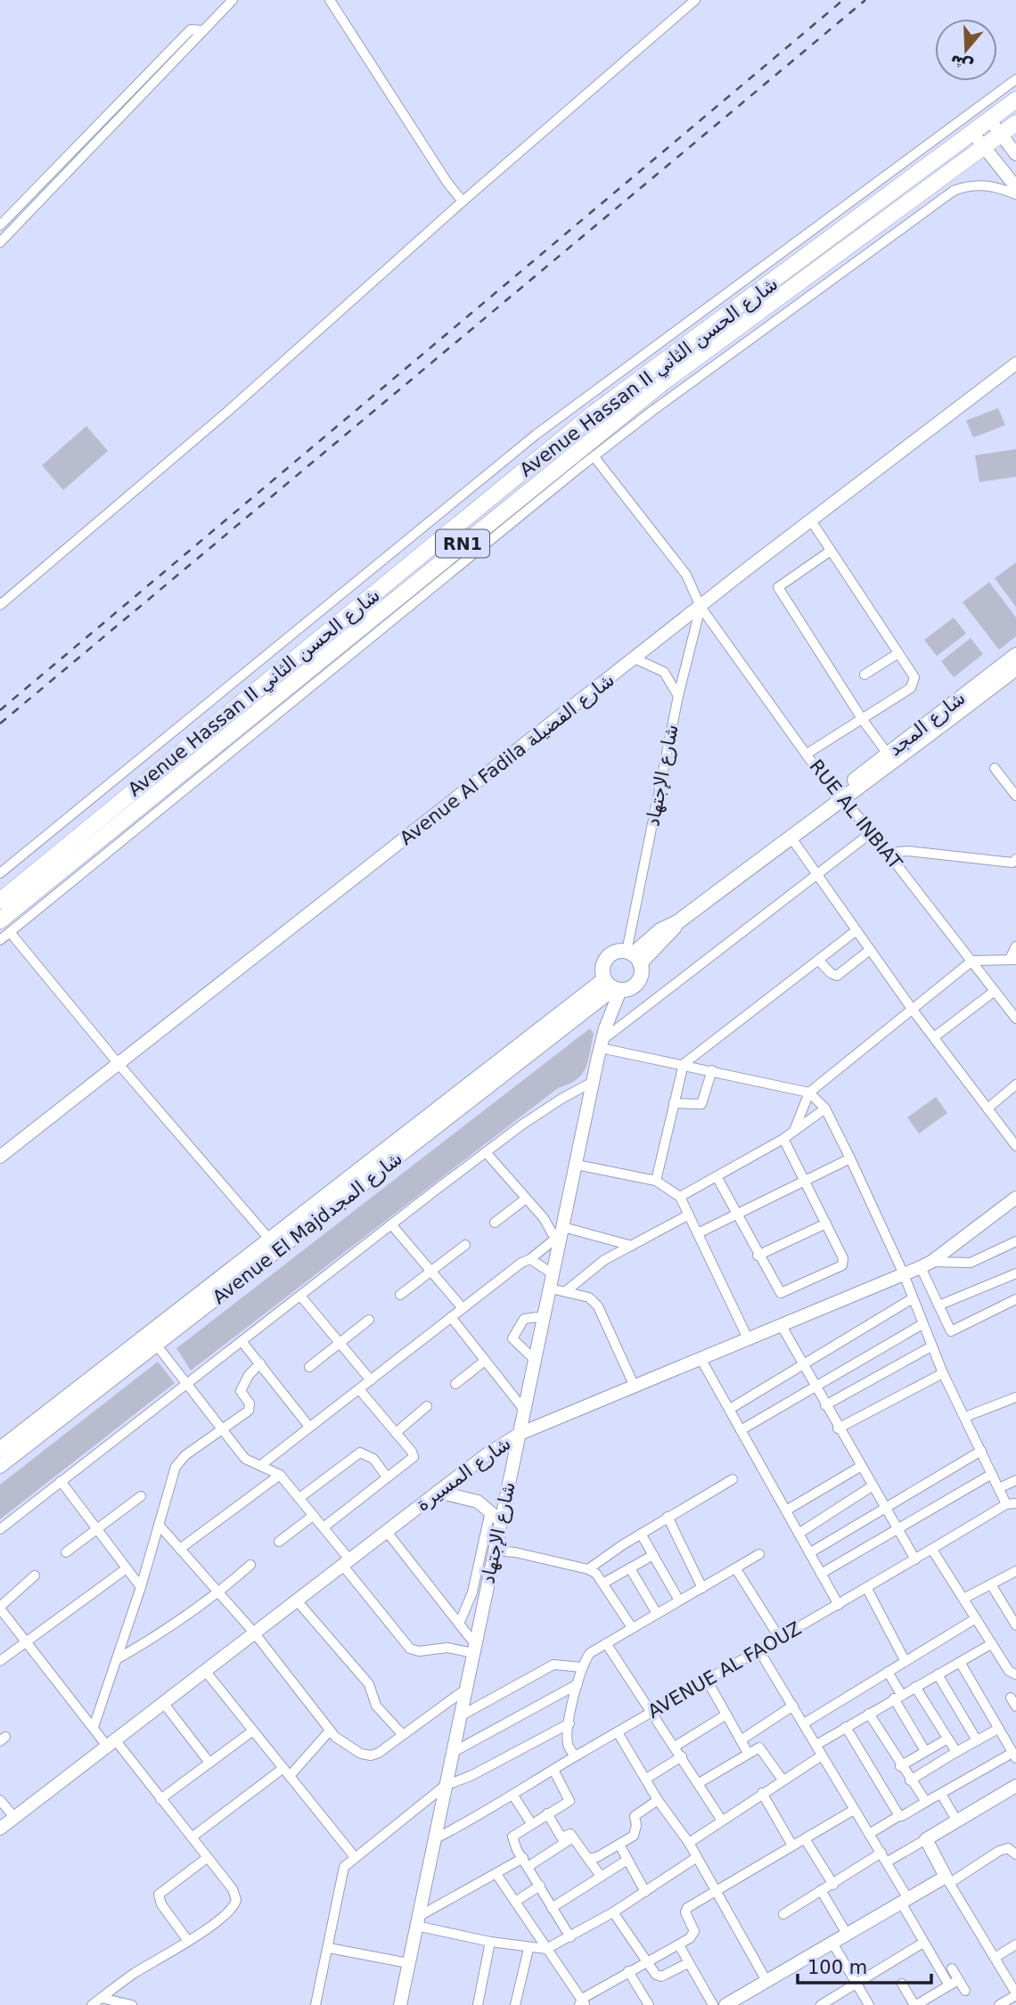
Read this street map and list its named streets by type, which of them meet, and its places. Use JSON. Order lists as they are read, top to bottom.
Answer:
{
  "streets": {
    "main road": [
      "Avenue Hassan II شارع الحسن الثاني",
      "RN1",
      "شارع المجد",
      "Avenue El Majdشارع المجد"
    ],
    "street": [
      "Avenue Al Fadila شارع الفضيلة",
      "شارع الإجتهاد",
      "RUE AL INBIAT",
      "شارع المسيرة",
      "AVENUE AL FAOUZ"
    ]
  },
  "crossings": [
    ["شارع المجد", "شارع الإجتهاد"],
    ["شارع المجد", "RUE AL INBIAT"],
    ["شارع المجد", "Avenue El Majdشارع المجد"],
    ["Avenue Al Fadila شارع الفضيلة", "شارع الإجتهاد"],
    ["Avenue Al Fadila شارع الفضيلة", "RUE AL INBIAT"],
    ["شارع الإجتهاد", "RUE AL INBIAT"],
    ["شارع الإجتهاد", "Avenue El Majdشارع المجد"],
    ["شارع الإجتهاد", "شارع المسيرة"],
    ["شارع الإجتهاد", "AVENUE AL FAOUZ"]
  ],
  "scale_bar": "100 m",
  "north": "bottom"
}
